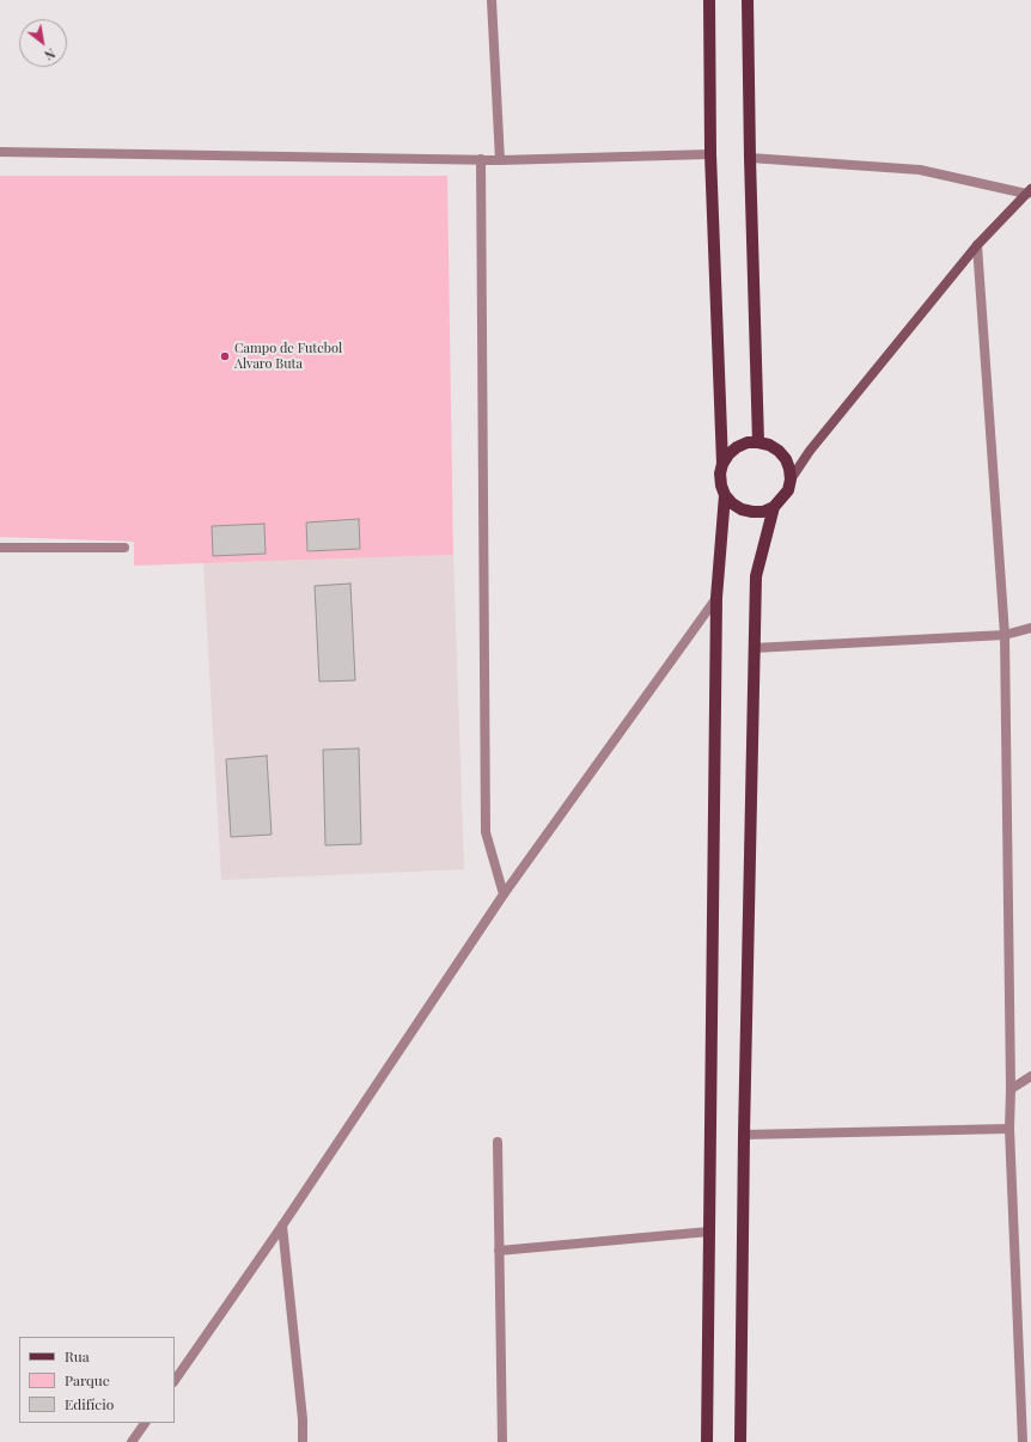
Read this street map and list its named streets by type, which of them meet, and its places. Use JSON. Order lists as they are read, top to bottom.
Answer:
{
  "places": ["Campo de Futebol Alvaro Buta"],
  "legend": ["Rua", "Parque", "Edifício"],
  "north": "bottom right"
}
